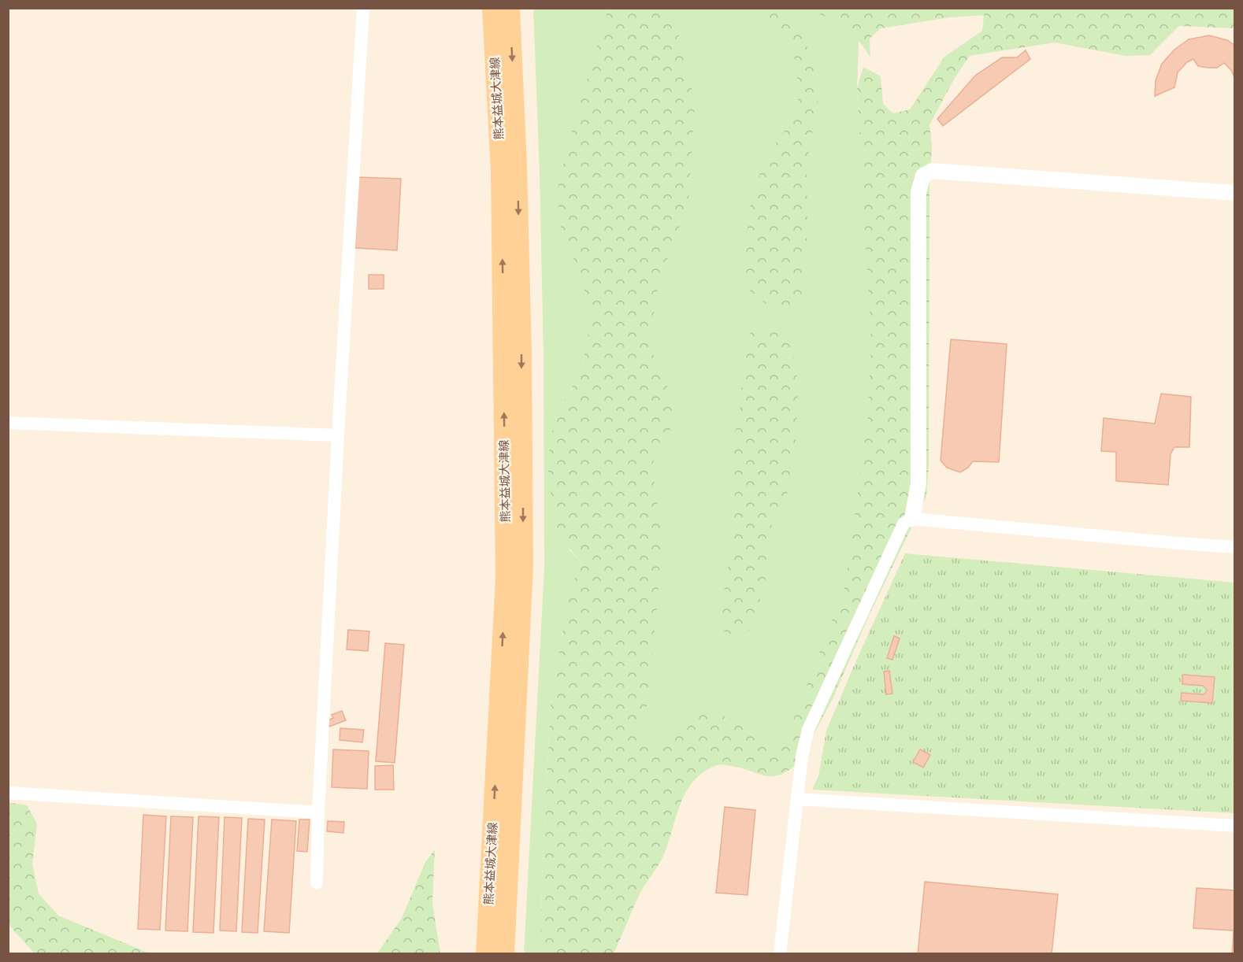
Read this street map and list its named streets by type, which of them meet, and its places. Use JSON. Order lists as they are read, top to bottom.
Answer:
{
  "streets": {
    "main road": ["熊本益城大津線"]
  }
}
